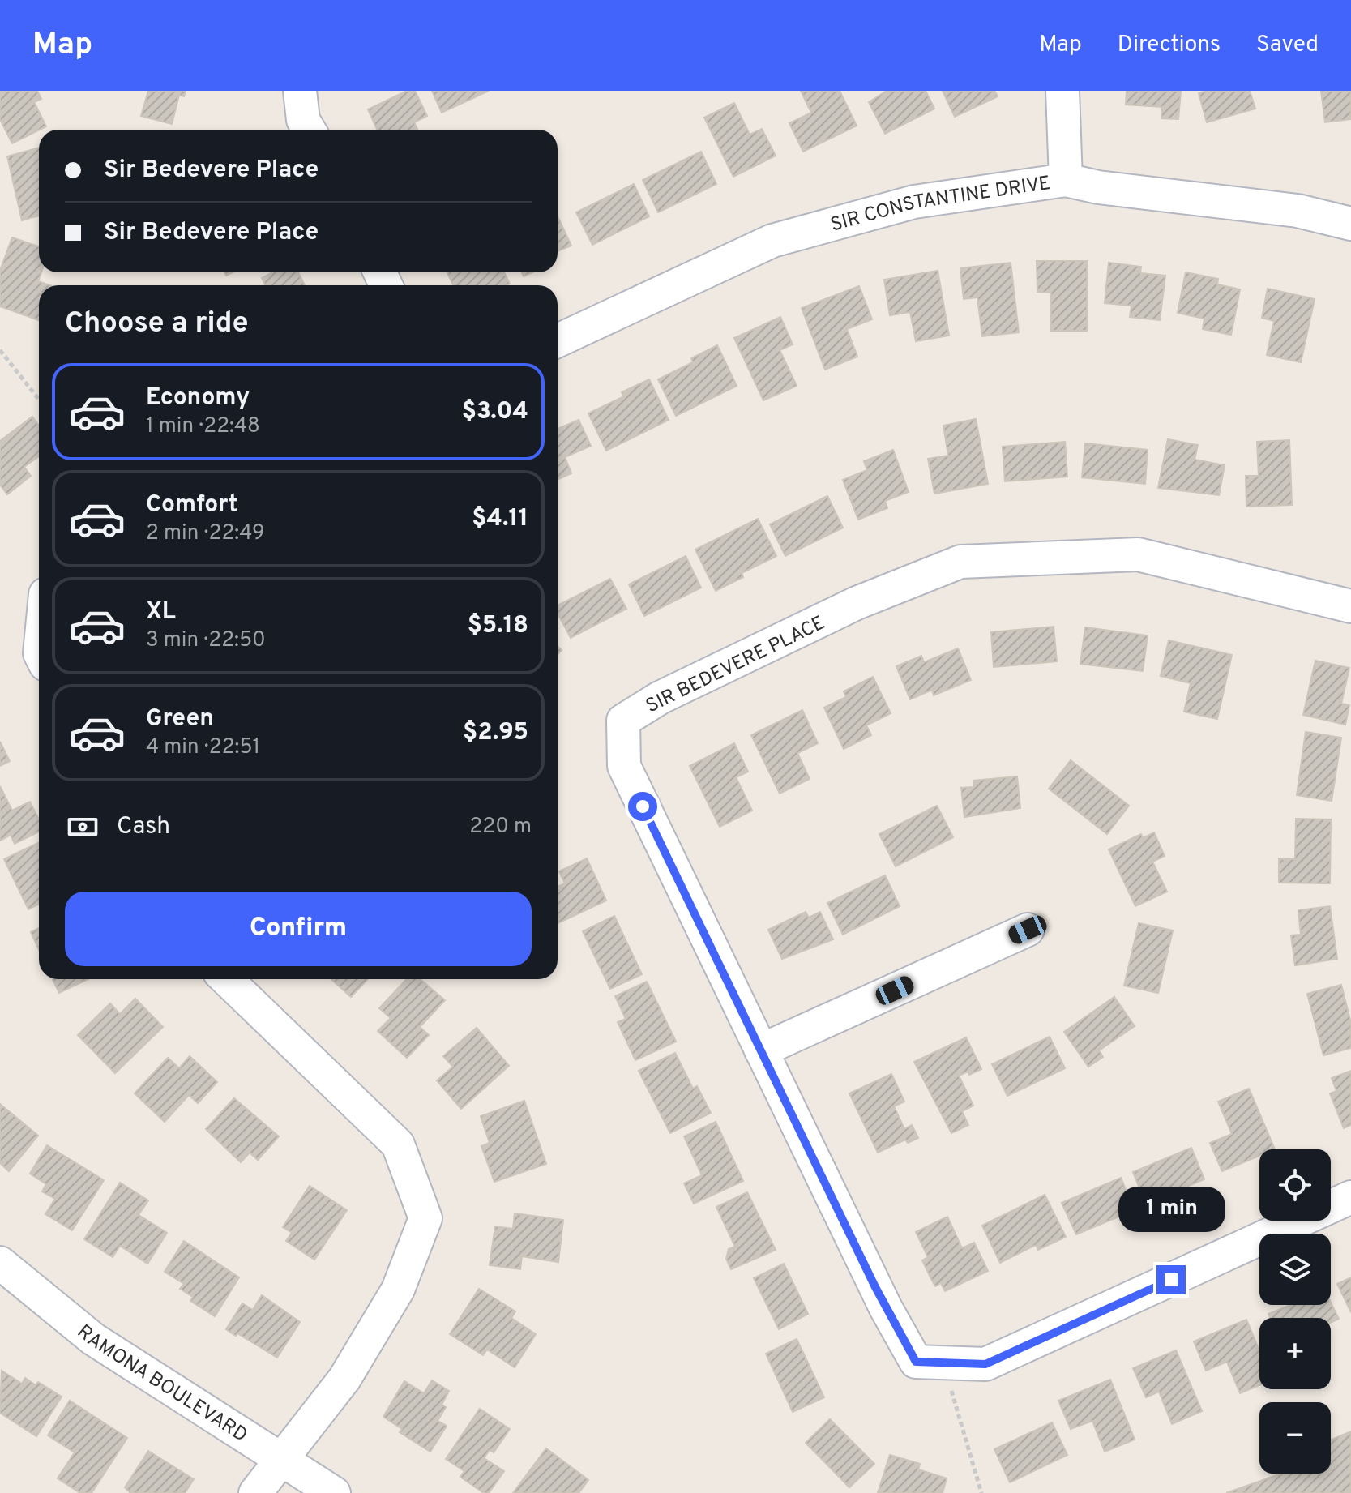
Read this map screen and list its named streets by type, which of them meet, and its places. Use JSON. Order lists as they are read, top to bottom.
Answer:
{
  "streets": {
    "street": ["SIR CONSTANTINE DRIVE", "SIR BEDEVERE PLACE", "RAMONA BOULEVARD"]
  },
  "page": {
    "header": "Map",
    "nav": ["Map", "Directions", "Saved"],
    "banner": ["Sir Bedevere Place", "Sir Bedevere Place"],
    "heading": "Choose a ride",
    "list": [
      {
        "name": "Economy",
        "note": "1 min · 22:48",
        "value": "$3.04"
      },
      {
        "name": "Comfort",
        "note": "2 min · 22:49",
        "value": "$4.11"
      },
      {
        "name": "XL",
        "note": "3 min · 22:50",
        "value": "$5.18"
      },
      {
        "name": "Green",
        "note": "4 min · 22:51",
        "value": "$2.95"
      }
    ],
    "pay": ["Cash", "220 m"],
    "buttons": "Confirm",
    "map_buttons": ["+", "−"],
    "bubble": "1 min"
  }
}
